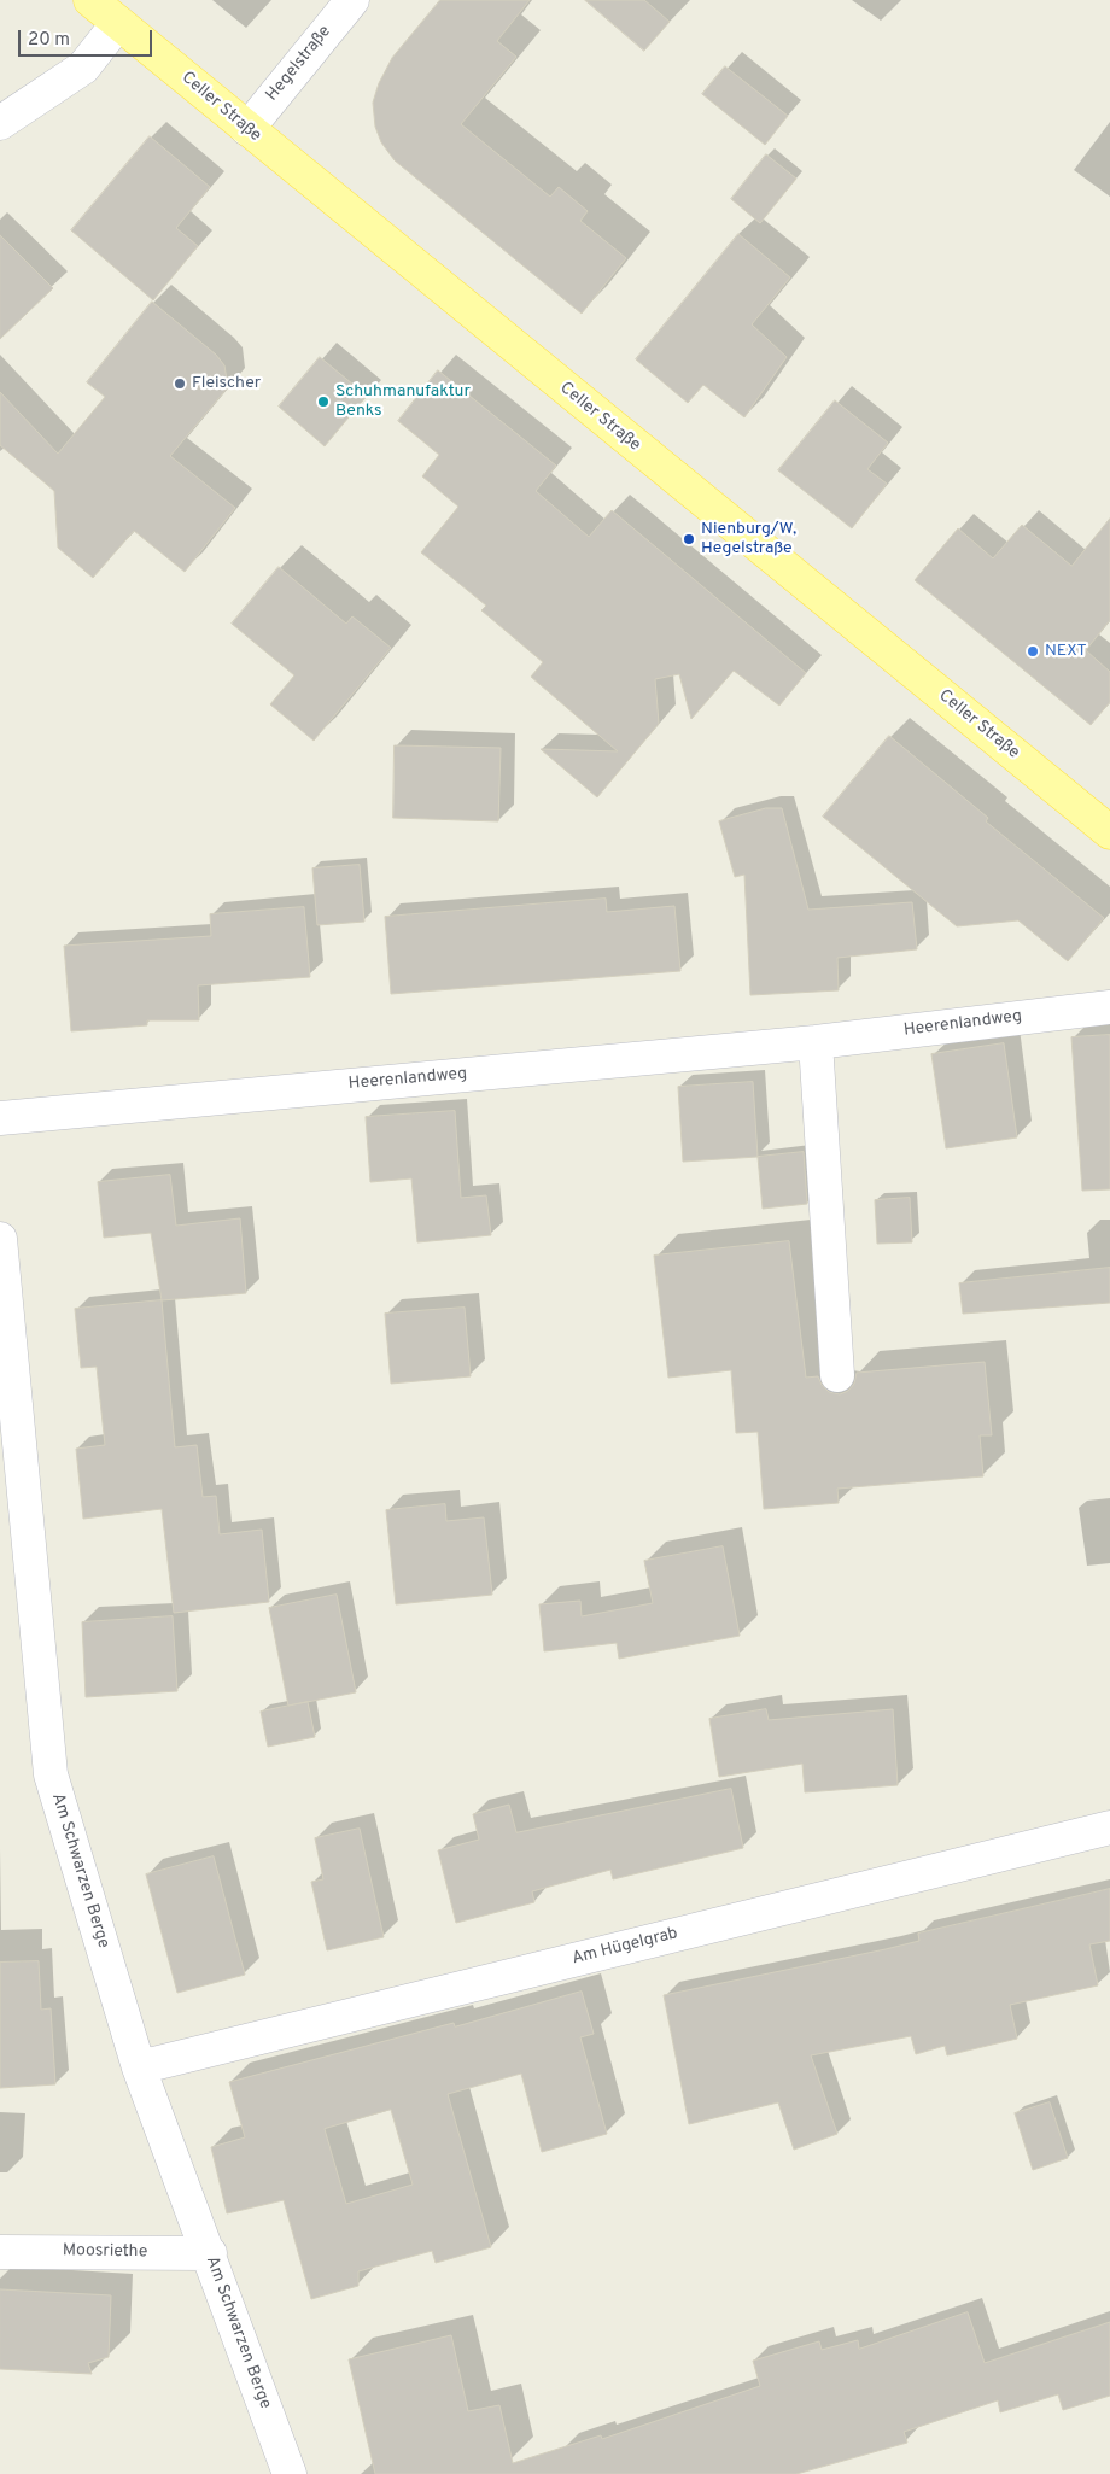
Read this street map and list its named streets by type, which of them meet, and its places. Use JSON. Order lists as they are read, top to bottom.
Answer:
{
  "streets": {
    "main road": ["Celler Straße"],
    "street": [
      "Hegelstraße",
      "Heerenlandweg",
      "Am Schwarzen Berge",
      "Am Hügelgrab",
      "Moosriethe"
    ]
  },
  "crossings": [
    ["Hegelstraße", "Celler Straße"],
    ["Am Schwarzen Berge", "Am Hügelgrab"],
    ["Am Schwarzen Berge", "Moosriethe"]
  ],
  "places": [
    "Fleischer",
    "Schuhmanufaktur Benks",
    "Nienburg/W, Hegelstraße",
    "NEXT"
  ],
  "scale_bar": "20 m"
}
